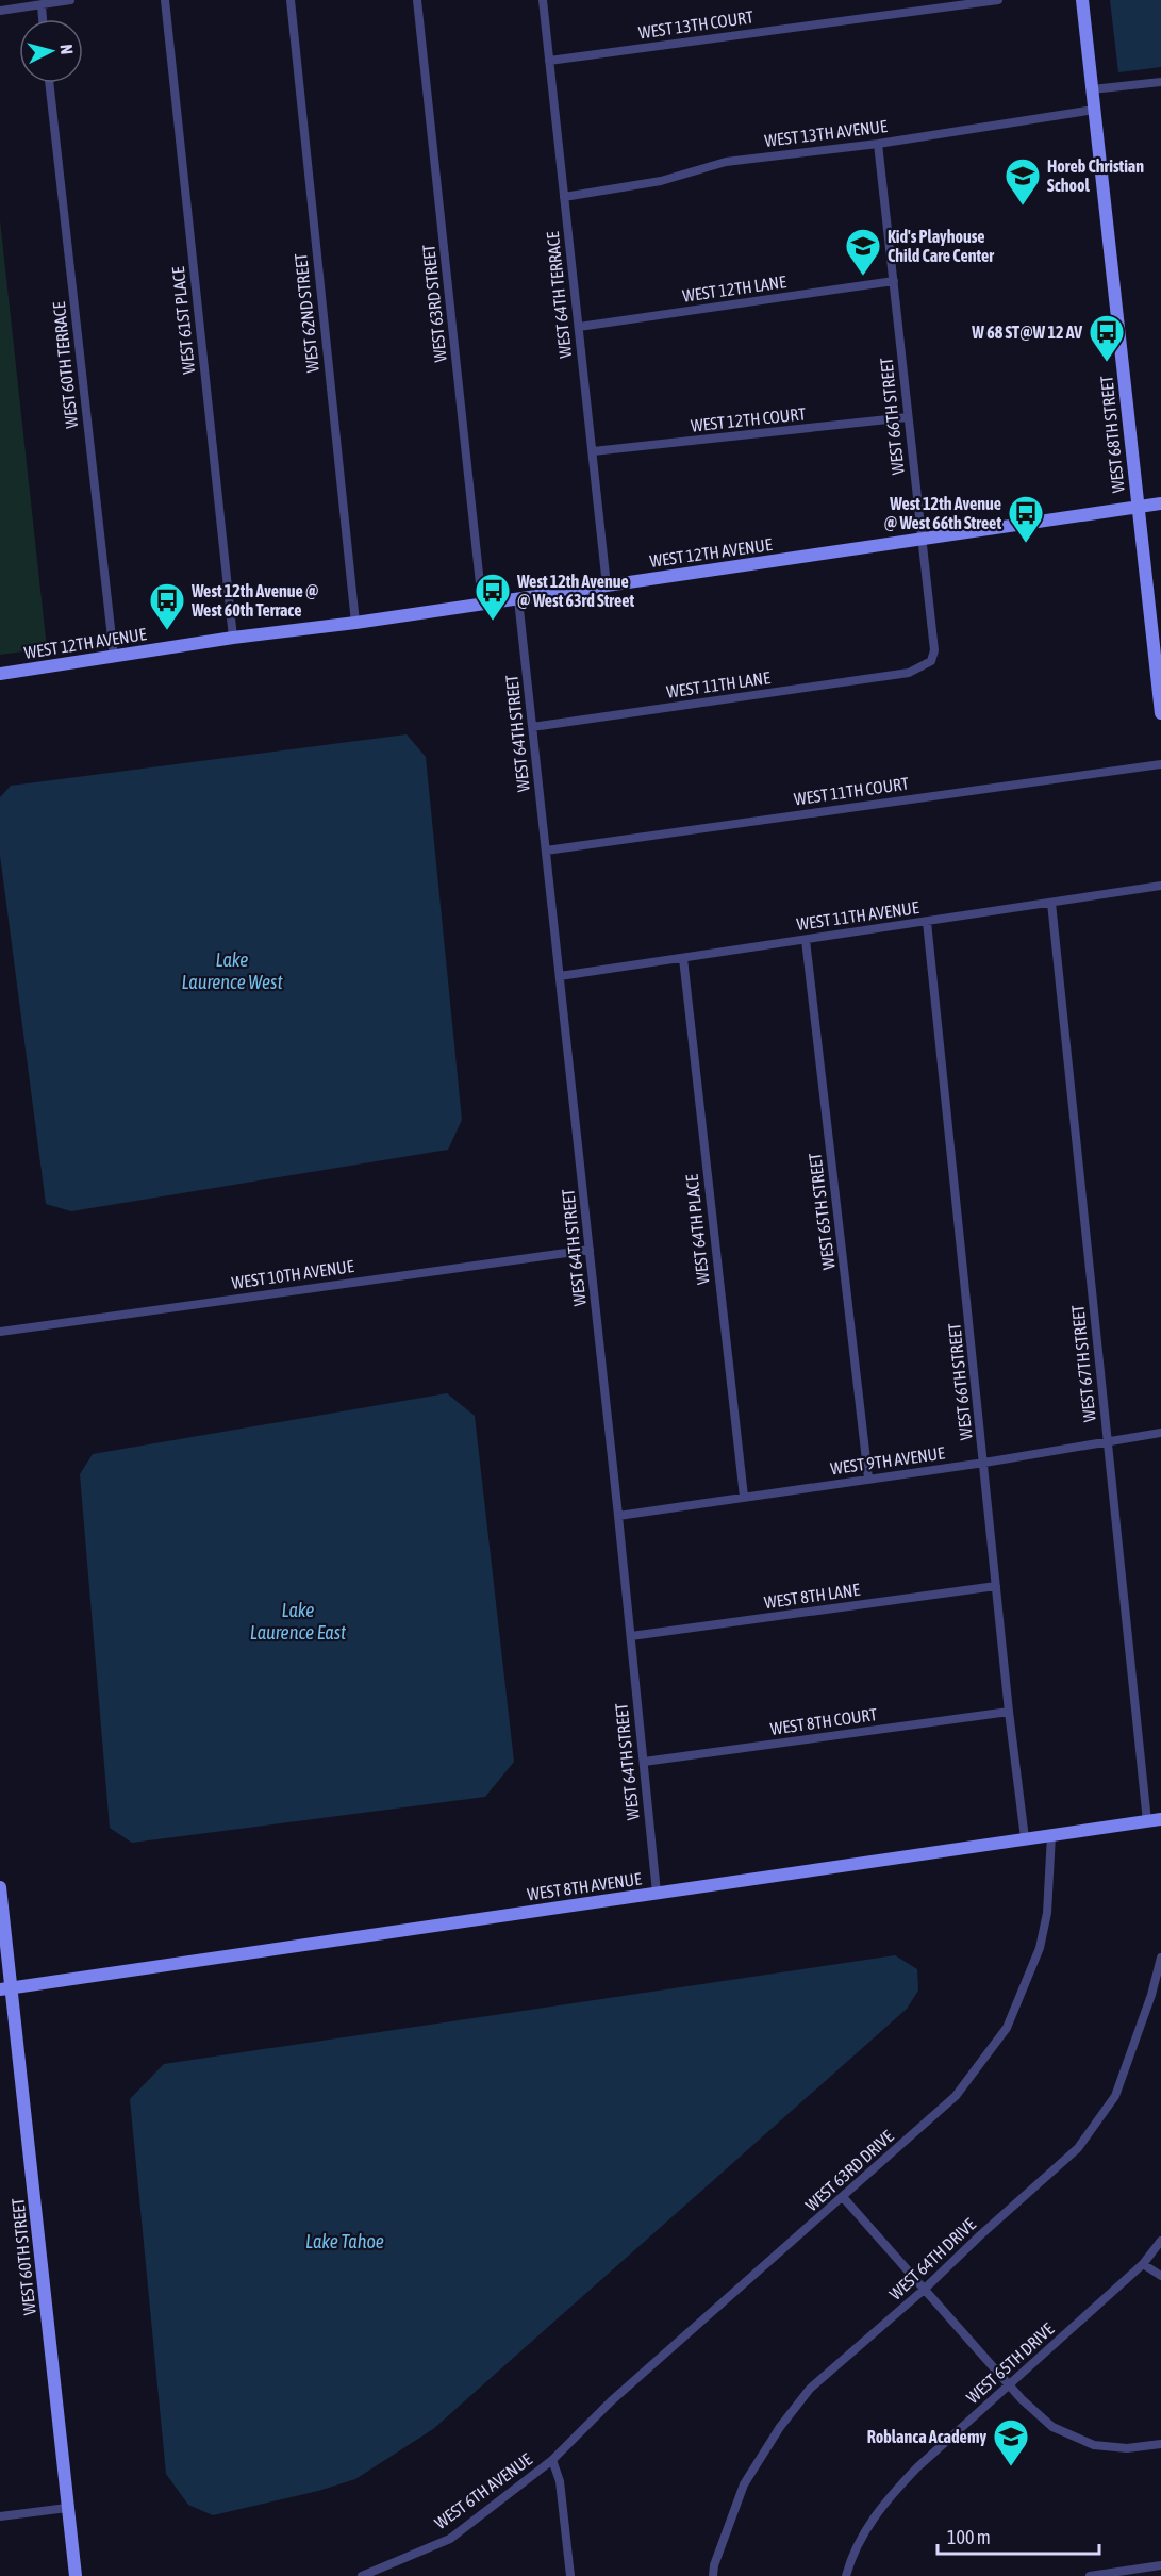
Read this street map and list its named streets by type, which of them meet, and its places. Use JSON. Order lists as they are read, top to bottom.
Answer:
{
  "streets": {
    "main road": [
      "WEST 68TH STREET",
      "WEST 12TH AVENUE",
      "WEST 8TH AVENUE",
      "WEST 60TH STREET"
    ],
    "street": [
      "WEST 13TH COURT",
      "WEST 13TH AVENUE",
      "WEST 12TH LANE",
      "WEST 64TH TERRACE",
      "WEST 63RD STREET",
      "WEST 62ND STREET",
      "WEST 61ST PLACE",
      "WEST 60TH TERRACE",
      "WEST 66TH STREET",
      "WEST 12TH COURT",
      "WEST 11TH LANE",
      "WEST 64TH STREET",
      "WEST 11TH COURT",
      "WEST 11TH AVENUE",
      "WEST 65TH STREET",
      "WEST 64TH PLACE",
      "WEST 10TH AVENUE",
      "WEST 67TH STREET",
      "WEST 9TH AVENUE",
      "WEST 8TH LANE",
      "WEST 8TH COURT",
      "WEST 63RD DRIVE",
      "WEST 64TH DRIVE",
      "WEST 65TH DRIVE",
      "WEST 6TH AVENUE"
    ]
  },
  "crossings": [
    ["WEST 13TH COURT", "WEST 64TH TERRACE"],
    ["WEST 13TH AVENUE", "WEST 64TH TERRACE"],
    ["WEST 13TH AVENUE", "WEST 66TH STREET"],
    ["WEST 13TH AVENUE", "WEST 68TH STREET"],
    ["WEST 12TH LANE", "WEST 64TH TERRACE"],
    ["WEST 12TH LANE", "WEST 66TH STREET"],
    ["WEST 64TH TERRACE", "WEST 12TH COURT"],
    ["WEST 64TH TERRACE", "WEST 12TH AVENUE"],
    ["WEST 63RD STREET", "WEST 12TH AVENUE"],
    ["WEST 62ND STREET", "WEST 12TH AVENUE"],
    ["WEST 61ST PLACE", "WEST 12TH AVENUE"],
    ["WEST 60TH TERRACE", "WEST 12TH AVENUE"],
    ["WEST 66TH STREET", "WEST 12TH COURT"],
    ["WEST 66TH STREET", "WEST 12TH AVENUE"],
    ["WEST 66TH STREET", "WEST 11TH LANE"],
    ["WEST 66TH STREET", "WEST 11TH AVENUE"],
    ["WEST 66TH STREET", "WEST 9TH AVENUE"],
    ["WEST 66TH STREET", "WEST 8TH LANE"],
    ["WEST 66TH STREET", "WEST 8TH COURT"],
    ["WEST 66TH STREET", "WEST 8TH AVENUE"],
    ["WEST 68TH STREET", "WEST 12TH AVENUE"],
    ["WEST 12TH AVENUE", "WEST 64TH STREET"],
    ["WEST 11TH LANE", "WEST 64TH STREET"],
    ["WEST 64TH STREET", "WEST 11TH COURT"],
    ["WEST 64TH STREET", "WEST 11TH AVENUE"],
    ["WEST 64TH STREET", "WEST 10TH AVENUE"],
    ["WEST 64TH STREET", "WEST 9TH AVENUE"],
    ["WEST 64TH STREET", "WEST 8TH LANE"],
    ["WEST 64TH STREET", "WEST 8TH COURT"],
    ["WEST 64TH STREET", "WEST 8TH AVENUE"],
    ["WEST 11TH AVENUE", "WEST 65TH STREET"],
    ["WEST 11TH AVENUE", "WEST 64TH PLACE"],
    ["WEST 11TH AVENUE", "WEST 67TH STREET"],
    ["WEST 65TH STREET", "WEST 9TH AVENUE"],
    ["WEST 64TH PLACE", "WEST 9TH AVENUE"],
    ["WEST 67TH STREET", "WEST 9TH AVENUE"],
    ["WEST 67TH STREET", "WEST 8TH AVENUE"],
    ["WEST 8TH AVENUE", "WEST 63RD DRIVE"],
    ["WEST 8TH AVENUE", "WEST 60TH STREET"],
    ["WEST 63RD DRIVE", "WEST 6TH AVENUE"]
  ],
  "water": ["Lake Laurence West", "Lake Laurence East", "Lake Tahoe"],
  "places": {
    "school or university": ["Horeb Christian School", "Kid's Playhouse Child Care Center", "Roblanca Academy"],
    "bus stop": [
      "W 68 ST@W 12 AV",
      "West 12th Avenue @ West 66th Street",
      "West 12th Avenue @ West 63rd Street",
      "West 12th Avenue @ West 60th Terrace"
    ]
  },
  "scale_bar": "100 m",
  "north": "right"
}
